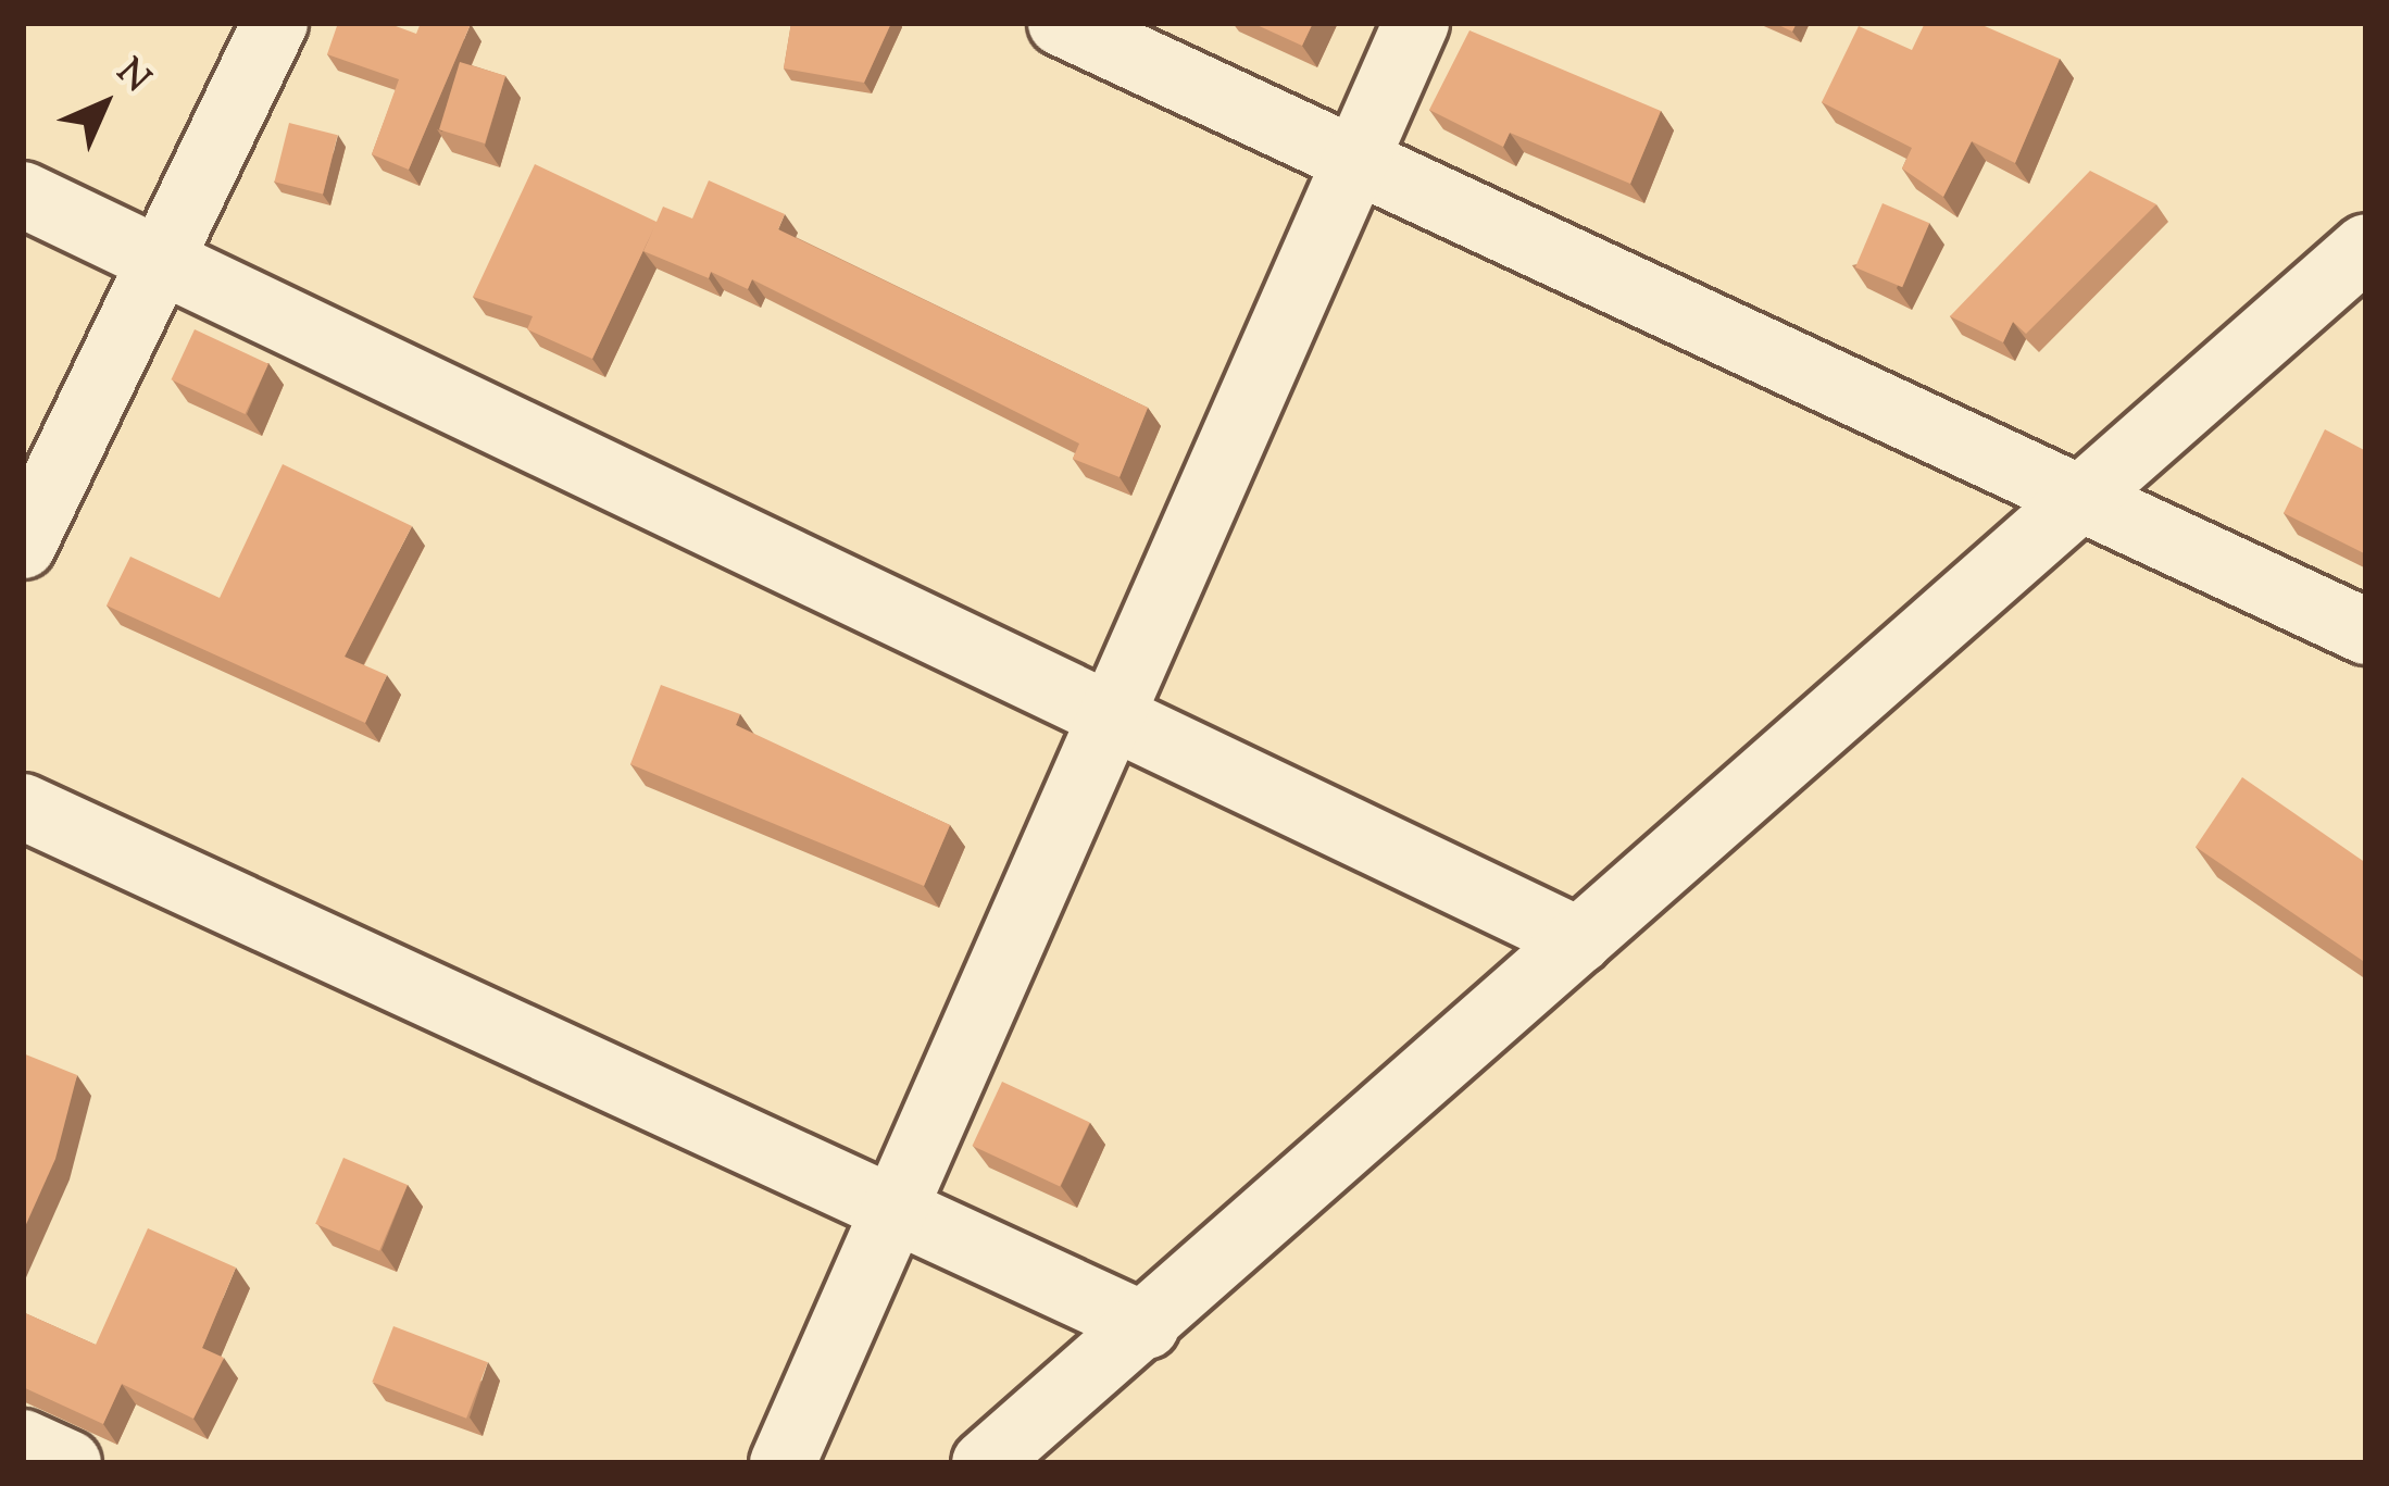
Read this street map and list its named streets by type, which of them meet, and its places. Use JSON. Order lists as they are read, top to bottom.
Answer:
{
  "north": "top right"
}
